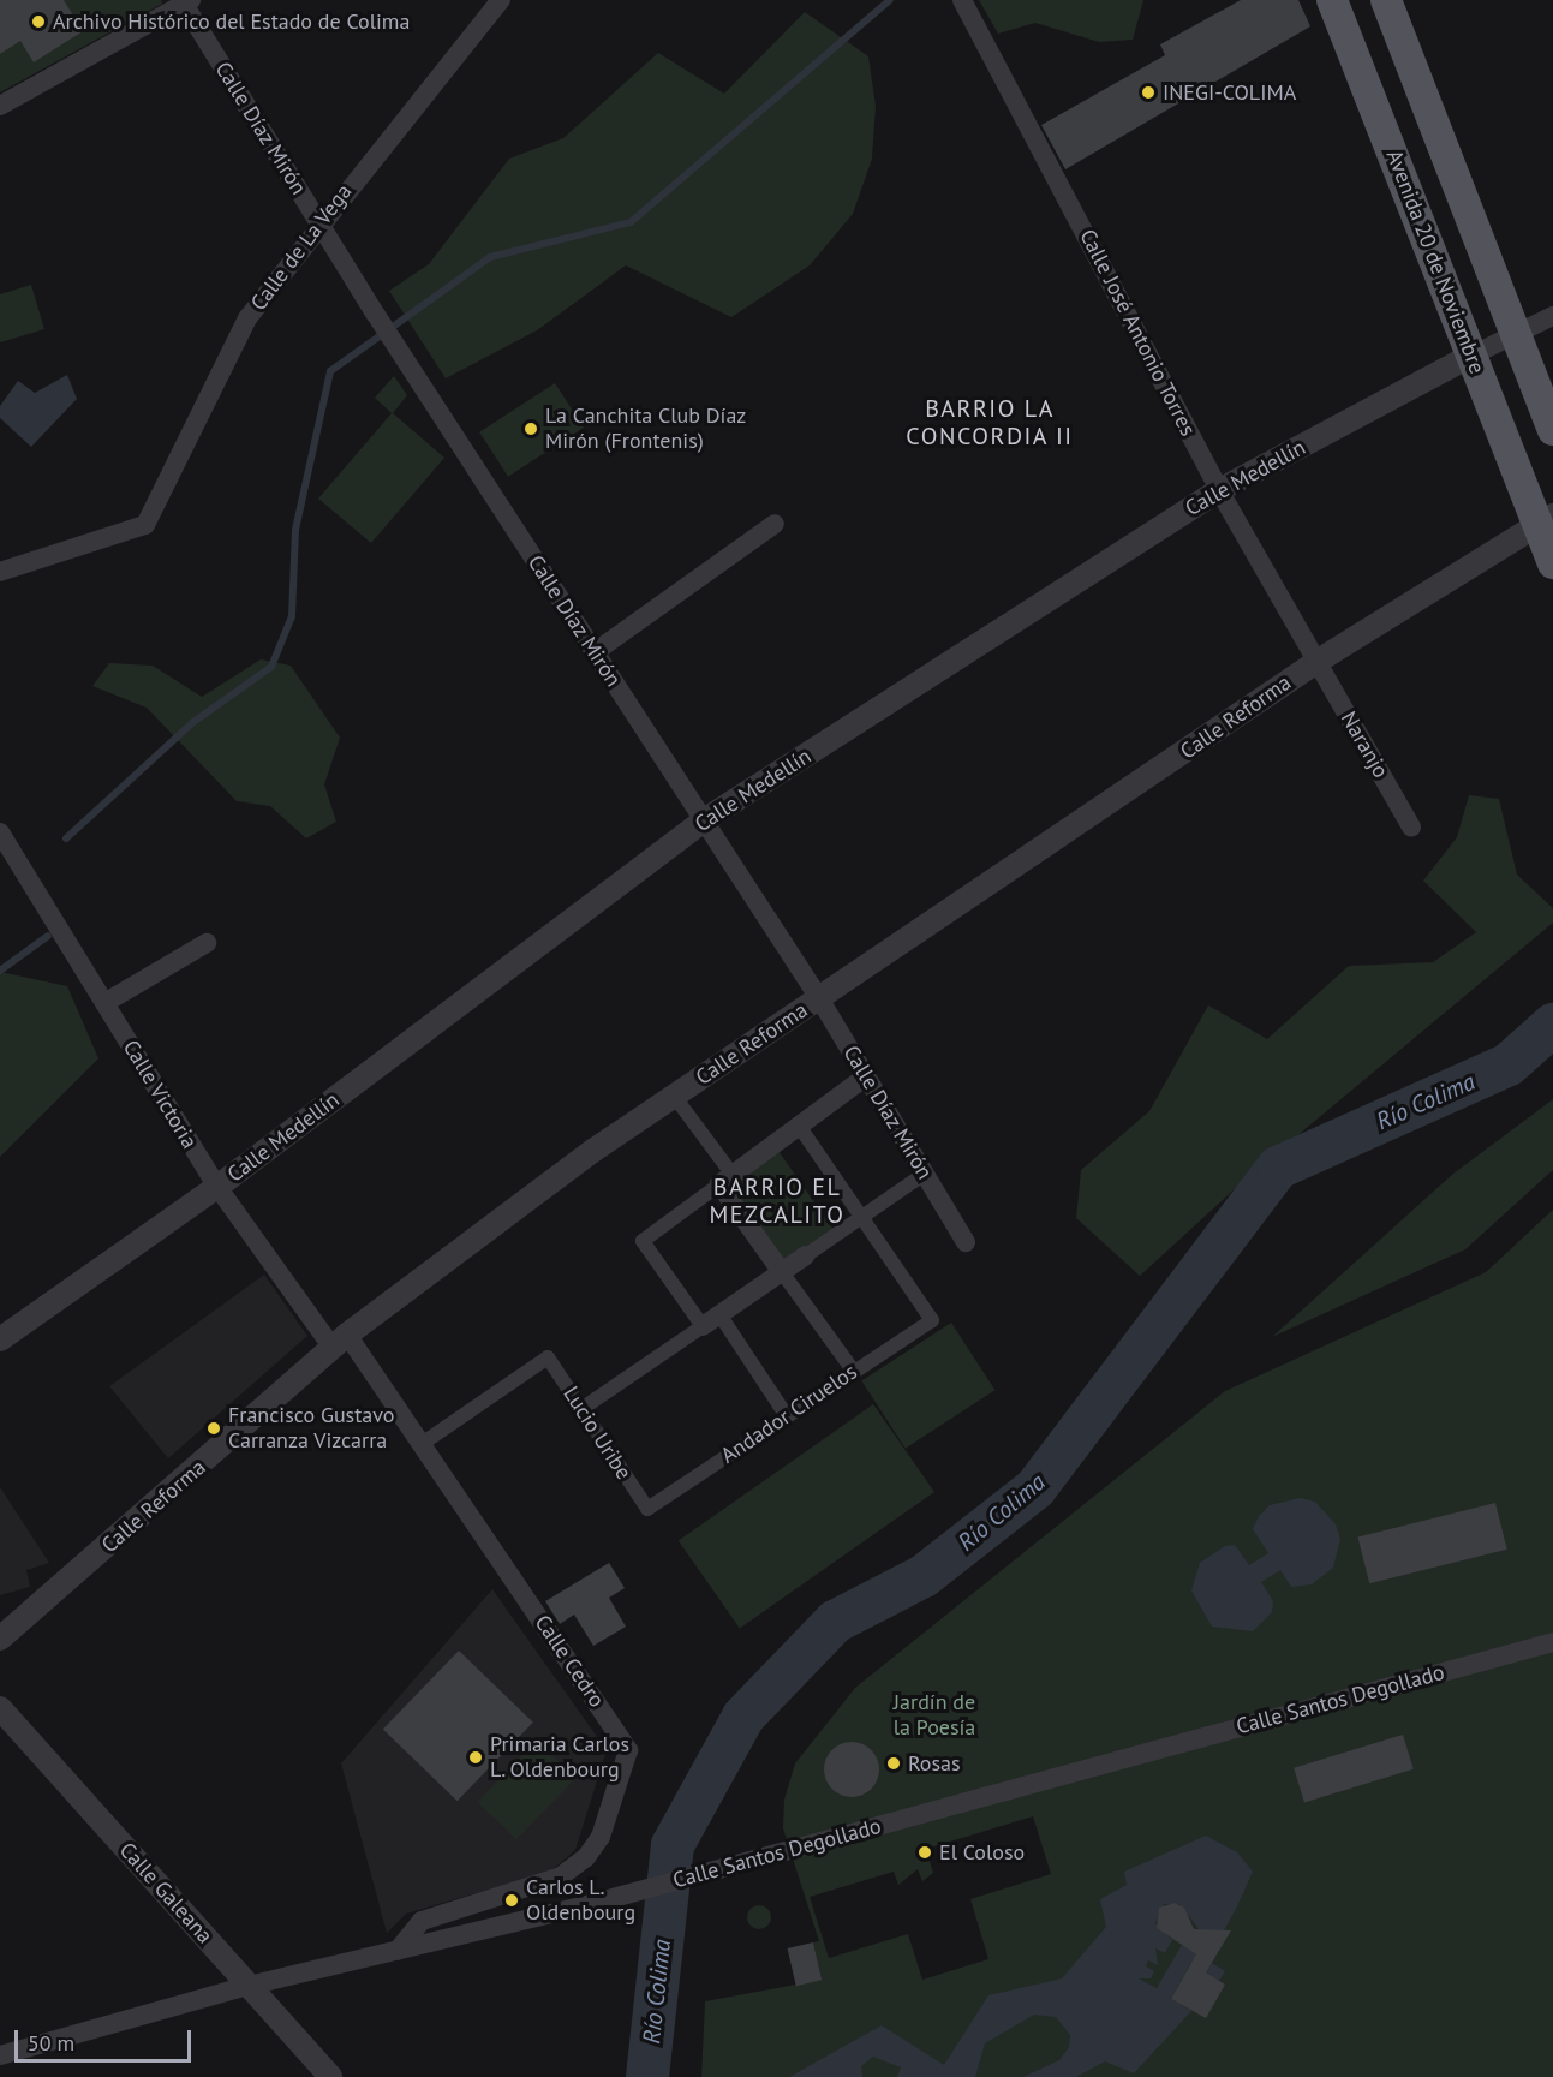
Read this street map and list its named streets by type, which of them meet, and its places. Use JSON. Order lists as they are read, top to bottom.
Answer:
{
  "streets": {
    "main road": ["Avenida 20 de Noviembre"],
    "street": [
      "Calle Díaz Mirón",
      "Calle de La Vega",
      "Calle José Antonio Torres",
      "Calle Medellín",
      "Calle Reforma",
      "Naranjo",
      "Calle Victoria",
      "Andador Ciruelos",
      "Lucio Uribe",
      "Calle Cedro",
      "Calle Santos Degollado",
      "Calle Galeana"
    ]
  },
  "crossings": [
    ["Calle Díaz Mirón", "Calle de La Vega"],
    ["Calle Díaz Mirón", "Calle Medellín"],
    ["Calle Díaz Mirón", "Calle Reforma"],
    ["Avenida 20 de Noviembre", "Calle Medellín"],
    ["Avenida 20 de Noviembre", "Calle Reforma"],
    ["Calle José Antonio Torres", "Calle Medellín"],
    ["Calle José Antonio Torres", "Calle Reforma"],
    ["Calle José Antonio Torres", "Naranjo"],
    ["Calle Medellín", "Calle Victoria"],
    ["Calle Reforma", "Naranjo"],
    ["Calle Reforma", "Calle Victoria"],
    ["Calle Reforma", "Calle Cedro"],
    ["Calle Victoria", "Calle Cedro"],
    ["Andador Ciruelos", "Lucio Uribe"],
    ["Lucio Uribe", "Calle Cedro"],
    ["Calle Cedro", "Calle Santos Degollado"],
    ["Calle Santos Degollado", "Calle Galeana"]
  ],
  "districts": ["BARRIO LA CONCORDIA II", "BARRIO EL MEZCALITO"],
  "water": ["Río Colima"],
  "parks": ["Jardín de la Poesía"],
  "places": [
    "Archivo Histórico del Estado de Colima",
    "INEGI-COLIMA",
    "La Canchita Club Díaz Mirón (Frontenis)",
    "Francisco Gustavo Carranza Vizcarra",
    "Primaria Carlos L. Oldenbourg",
    "Rosas",
    "El Coloso",
    "Carlos L. Oldenbourg"
  ],
  "scale_bar": "50 m"
}
